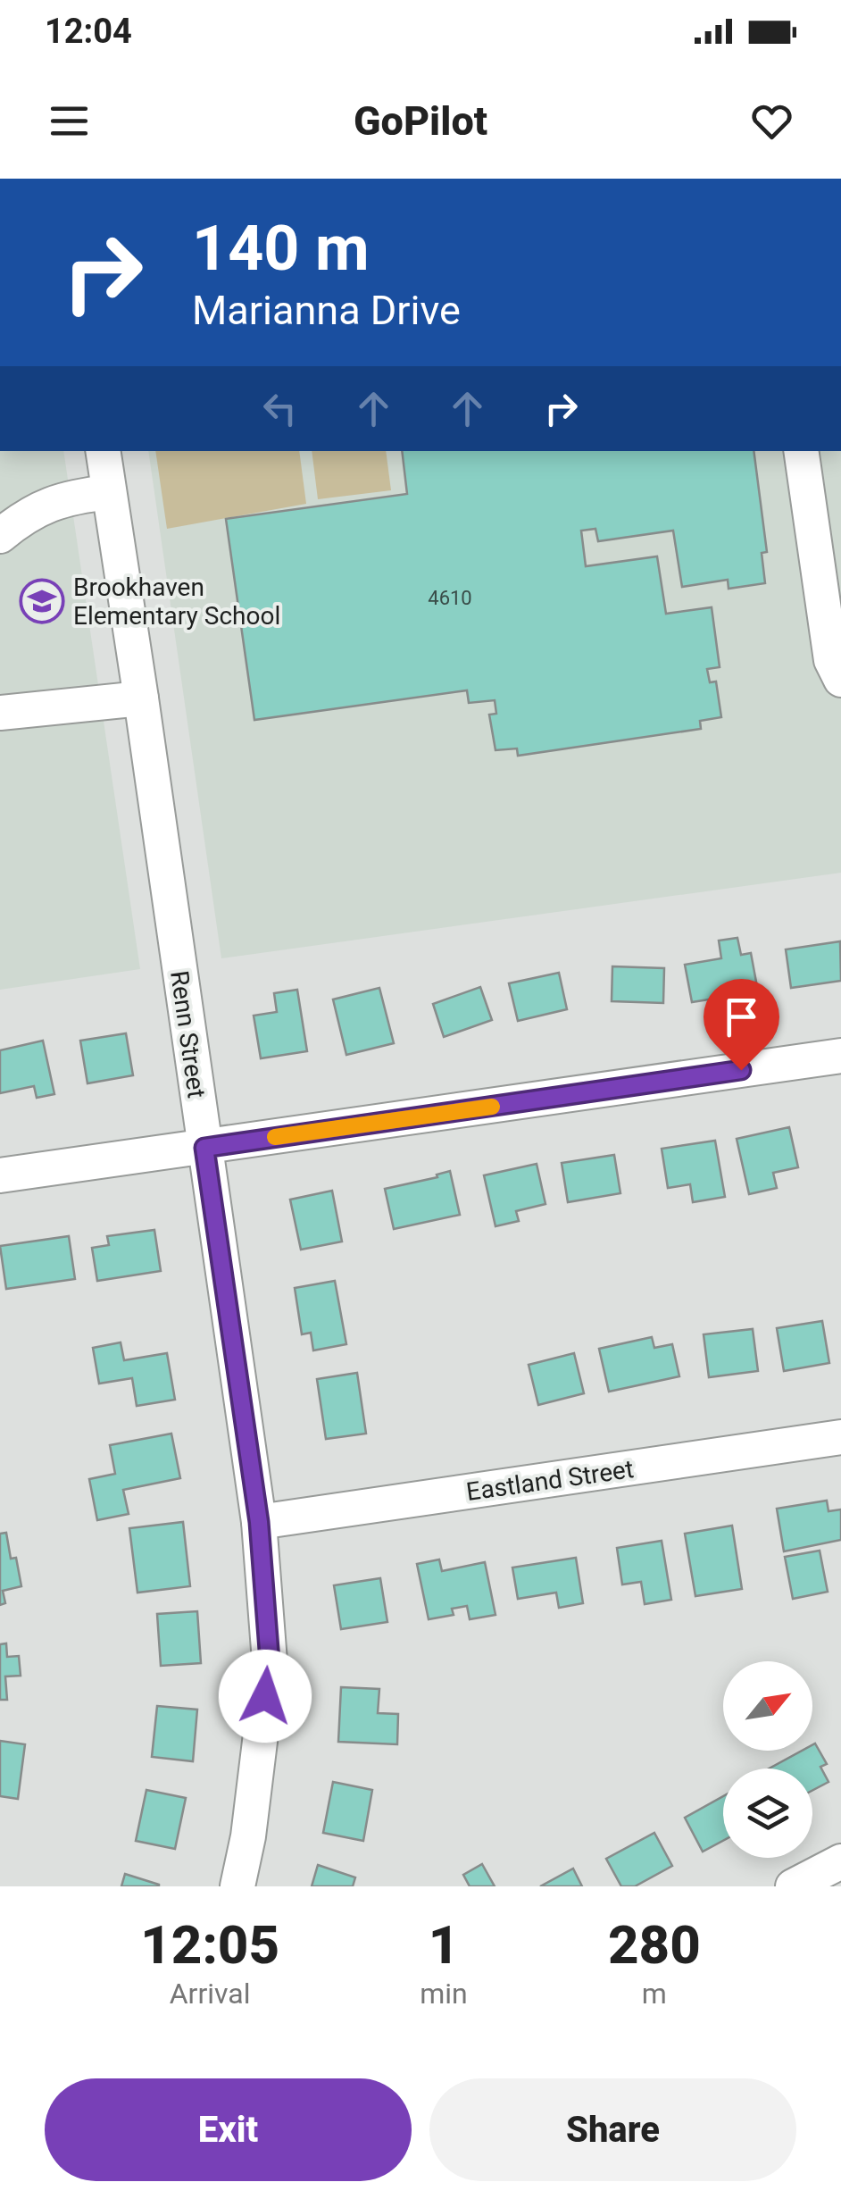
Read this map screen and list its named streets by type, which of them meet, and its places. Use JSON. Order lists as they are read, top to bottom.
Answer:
{
  "streets": {
    "street": ["Renn Street", "Eastland Street"]
  },
  "crossings": [
    ["Renn Street", "Eastland Street"]
  ],
  "places": {
    "school or university": ["Brookhaven Elementary School"]
  },
  "house_numbers": ["4610"],
  "north": "top right",
  "page": {
    "status": "12:04",
    "header": "GoPilot",
    "turn": ["140 m", "Marianna Drive"],
    "eta": [
      "12:05",
      "Arrival",
      "1",
      "min",
      "280",
      "m"
    ],
    "buttons": ["Exit", "Share"]
  }
}
